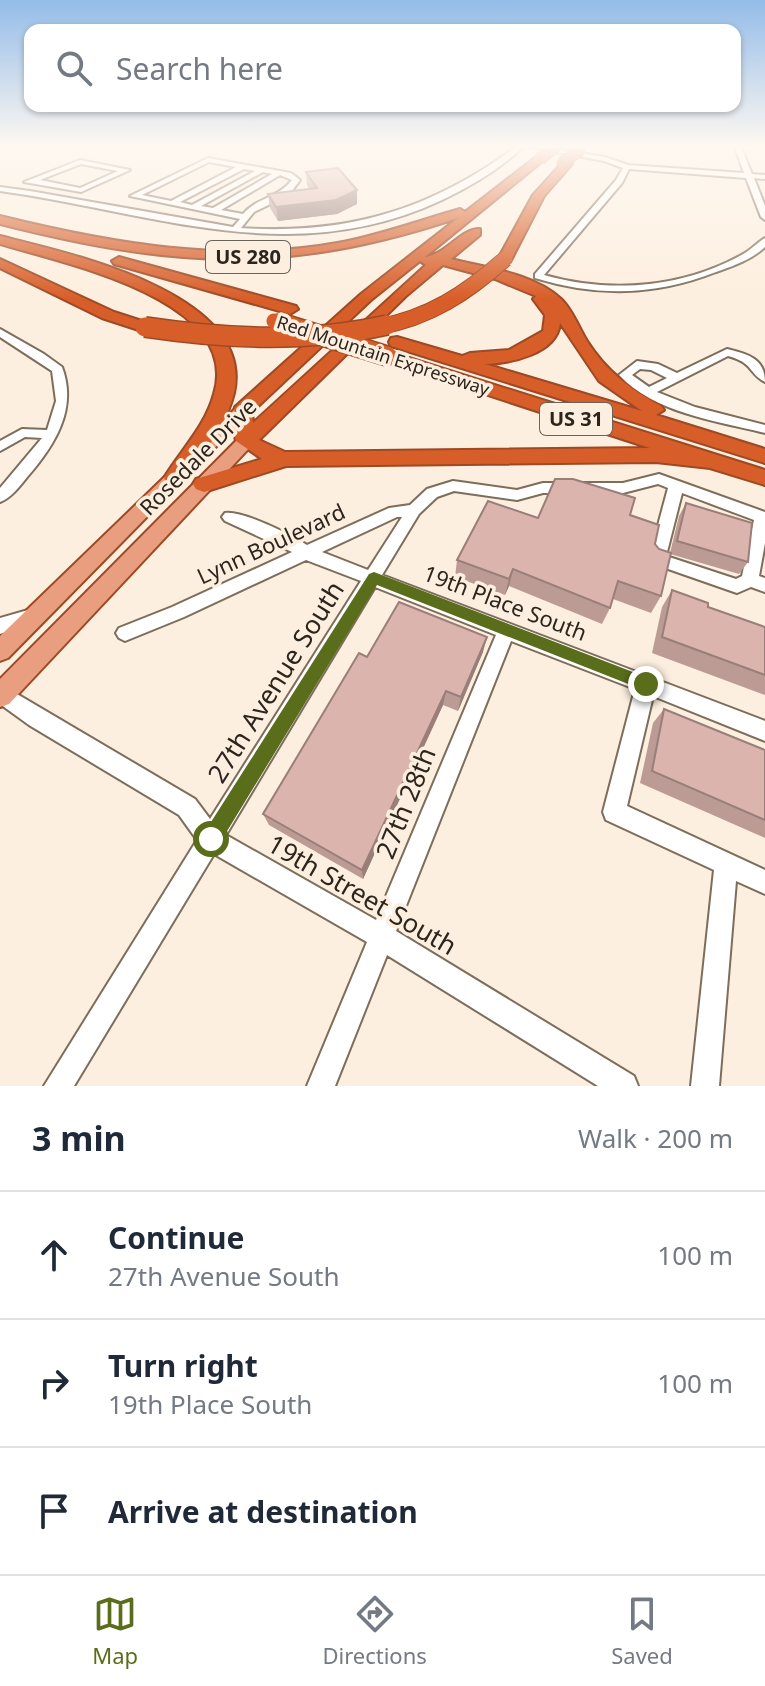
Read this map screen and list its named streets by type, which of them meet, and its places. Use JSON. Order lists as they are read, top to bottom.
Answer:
{
  "streets": {
    "highway": [
      "US 280",
      "Red Mountain Expressway",
      "US 31",
      "Rosedale Drive"
    ],
    "street": [
      "Lynn Boulevard",
      "19th Place South",
      "27th Avenue South",
      "27th 28th",
      "19th Street South"
    ]
  },
  "crossings": [
    ["US 280", "Rosedale Drive"],
    ["Rosedale Drive", "19th Street South"],
    ["Lynn Boulevard", "19th Place South"],
    ["Lynn Boulevard", "27th Avenue South"],
    ["19th Place South", "27th Avenue South"],
    ["19th Place South", "27th 28th"],
    ["27th Avenue South", "19th Street South"],
    ["27th 28th", "19th Street South"]
  ],
  "page": {
    "search": "Search here",
    "heading": ["3 min", "Walk · 200 m"],
    "list": [
      ["Continue", "27th Avenue South", "100 m"],
      ["Turn right", "19th Place South", "100 m"],
      "Arrive at destination"
    ],
    "nav": ["Map", "Directions", "Saved"]
  }
}
